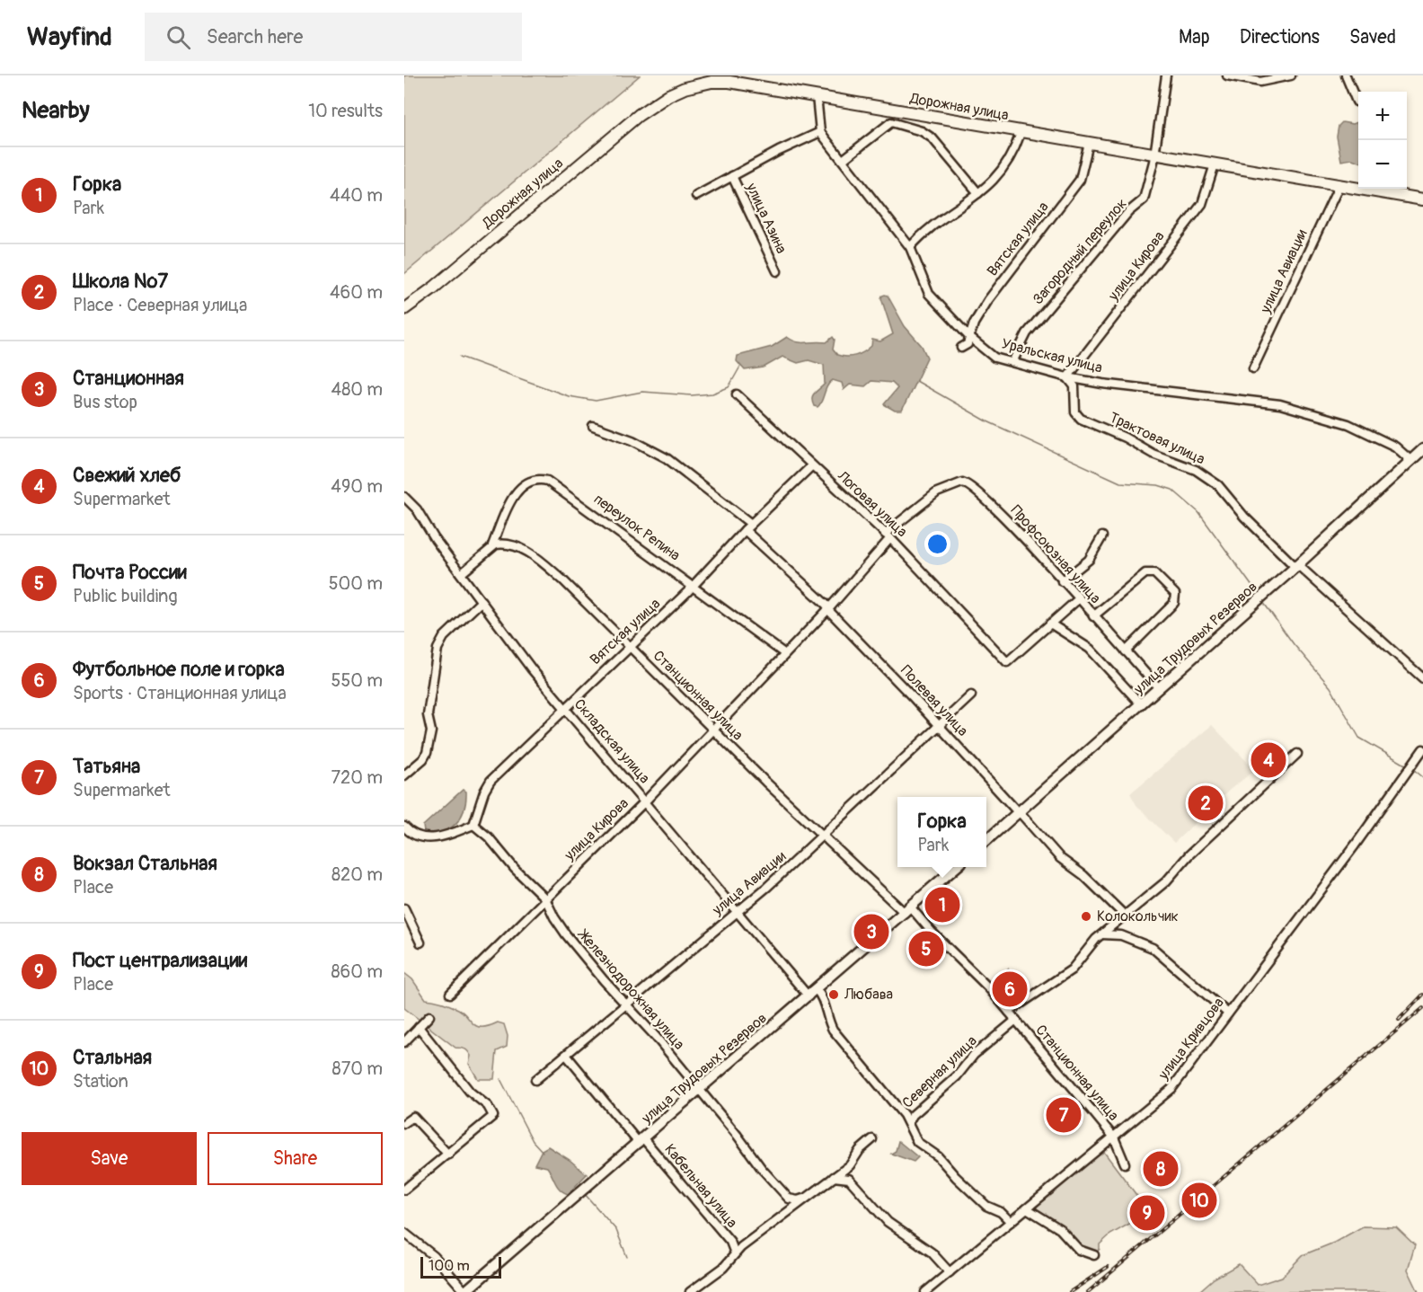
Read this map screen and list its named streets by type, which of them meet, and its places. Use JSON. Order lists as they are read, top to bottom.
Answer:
{
  "streets": {
    "highway": ["Дорожная улица"],
    "main road": ["улица Трудовых Резервов"],
    "street": [
      "улица Азина",
      "Вятская улица",
      "Загородный переулок",
      "улица Кирова",
      "улица Авиации",
      "Уральская улица",
      "Трактовая улица",
      "Логовая улица",
      "переулок Репина",
      "Профсоюзная улица",
      "Станционная улица",
      "Полевая улица",
      "Складская улица",
      "Железнодорожная улица",
      "улица Кривцова",
      "Северная улица",
      "Кабельная улица"
    ]
  },
  "crossings": [
    ["Дорожная улица", "Вятская улица"],
    ["Дорожная улица", "Загородный переулок"],
    ["Дорожная улица", "улица Кирова"],
    ["Дорожная улица", "улица Авиации"],
    ["улица Азина", "Уральская улица"],
    ["Вятская улица", "Уральская улица"],
    ["Вятская улица", "Логовая улица"],
    ["Вятская улица", "переулок Репина"],
    ["Вятская улица", "Станционная улица"],
    ["Вятская улица", "Полевая улица"],
    ["Вятская улица", "Складская улица"],
    ["Вятская улица", "Железнодорожная улица"],
    ["Загородный переулок", "Уральская улица"],
    ["улица Кирова", "Уральская улица"],
    ["улица Кирова", "Трактовая улица"],
    ["улица Кирова", "Логовая улица"],
    ["улица Кирова", "переулок Репина"],
    ["улица Кирова", "Профсоюзная улица"],
    ["улица Кирова", "Станционная улица"],
    ["улица Кирова", "Полевая улица"],
    ["улица Кирова", "Складская улица"],
    ["улица Кирова", "Железнодорожная улица"],
    ["улица Авиации", "Станционная улица"],
    ["улица Авиации", "Полевая улица"],
    ["улица Авиации", "Складская улица"],
    ["улица Авиации", "Железнодорожная улица"],
    ["улица Авиации", "Кабельная улица"],
    ["Уральская улица", "Трактовая улица"],
    ["Уральская улица", "улица Трудовых Резервов"],
    ["Трактовая улица", "улица Трудовых Резервов"],
    ["переулок Репина", "Станционная улица"],
    ["Профсоюзная улица", "улица Трудовых Резервов"],
    ["улица Трудовых Резервов", "Станционная улица"],
    ["улица Трудовых Резервов", "Полевая улица"],
    ["улица Трудовых Резервов", "Складская улица"],
    ["улица Трудовых Резервов", "Железнодорожная улица"],
    ["улица Трудовых Резервов", "Кабельная улица"],
    ["Станционная улица", "улица Кривцова"],
    ["Станционная улица", "Северная улица"]
  ],
  "places": ["Колокольчик", "Любава"],
  "scale_bar": "100 m",
  "page": {
    "header": "Wayfind",
    "search": "Search here",
    "nav": ["Map", "Directions", "Saved"],
    "heading": ["Nearby", "10 results"],
    "map_buttons": ["+", "−"],
    "list": [
      {
        "mark": "1",
        "name": "Горка",
        "note": "Park",
        "value": "440 m"
      },
      {
        "mark": "2",
        "name": "Школа №7",
        "note": "Place · Северная улица",
        "value": "460 m"
      },
      {
        "mark": "3",
        "name": "Станционная",
        "note": "Bus stop",
        "value": "480 m"
      },
      {
        "mark": "4",
        "name": "Свежий хлеб",
        "note": "Supermarket",
        "value": "490 m"
      },
      {
        "mark": "5",
        "name": "Почта России",
        "note": "Public building",
        "value": "500 m"
      },
      {
        "mark": "6",
        "name": "Футбольное поле и горка",
        "note": "Sports · Станционная улица",
        "value": "550 m"
      },
      {
        "mark": "7",
        "name": "Татьяна",
        "note": "Supermarket",
        "value": "720 m"
      },
      {
        "mark": "8",
        "name": "Вокзал Стальная",
        "note": "Place",
        "value": "820 m"
      },
      {
        "mark": "9",
        "name": "Пост централизации",
        "note": "Place",
        "value": "860 m"
      },
      {
        "mark": "10",
        "name": "Стальная",
        "note": "Station",
        "value": "870 m"
      }
    ],
    "pins": [
      "4",
      "2",
      "1",
      "3",
      "5",
      "6",
      "7",
      "8",
      "10",
      "9"
    ],
    "popup": ["Горка", "Park"],
    "buttons": ["Save", "Share"],
    "scale": "100 m"
  }
}
